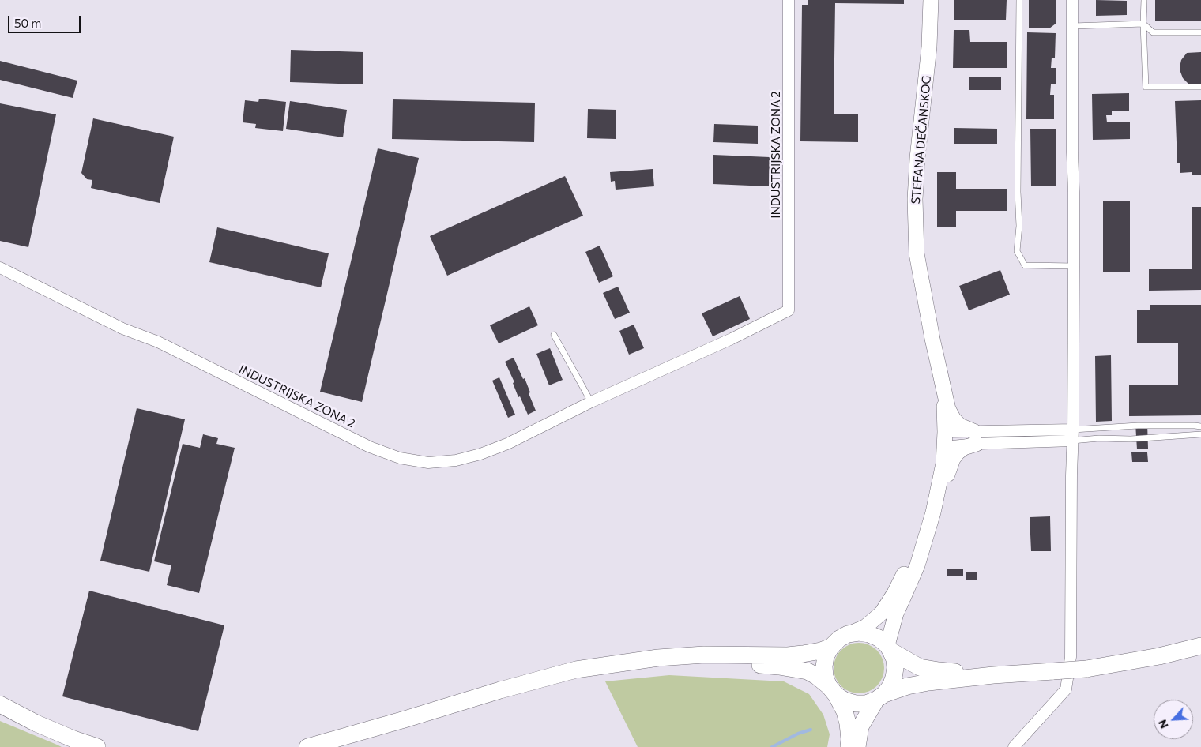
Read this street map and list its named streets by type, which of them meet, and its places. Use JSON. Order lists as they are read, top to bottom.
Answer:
{
  "streets": {
    "main road": ["STEFANA DEČANSKOG"],
    "street": ["INDUSTRIJSKA ZONA 2"]
  },
  "scale_bar": "50 m",
  "north": "bottom left"
}
